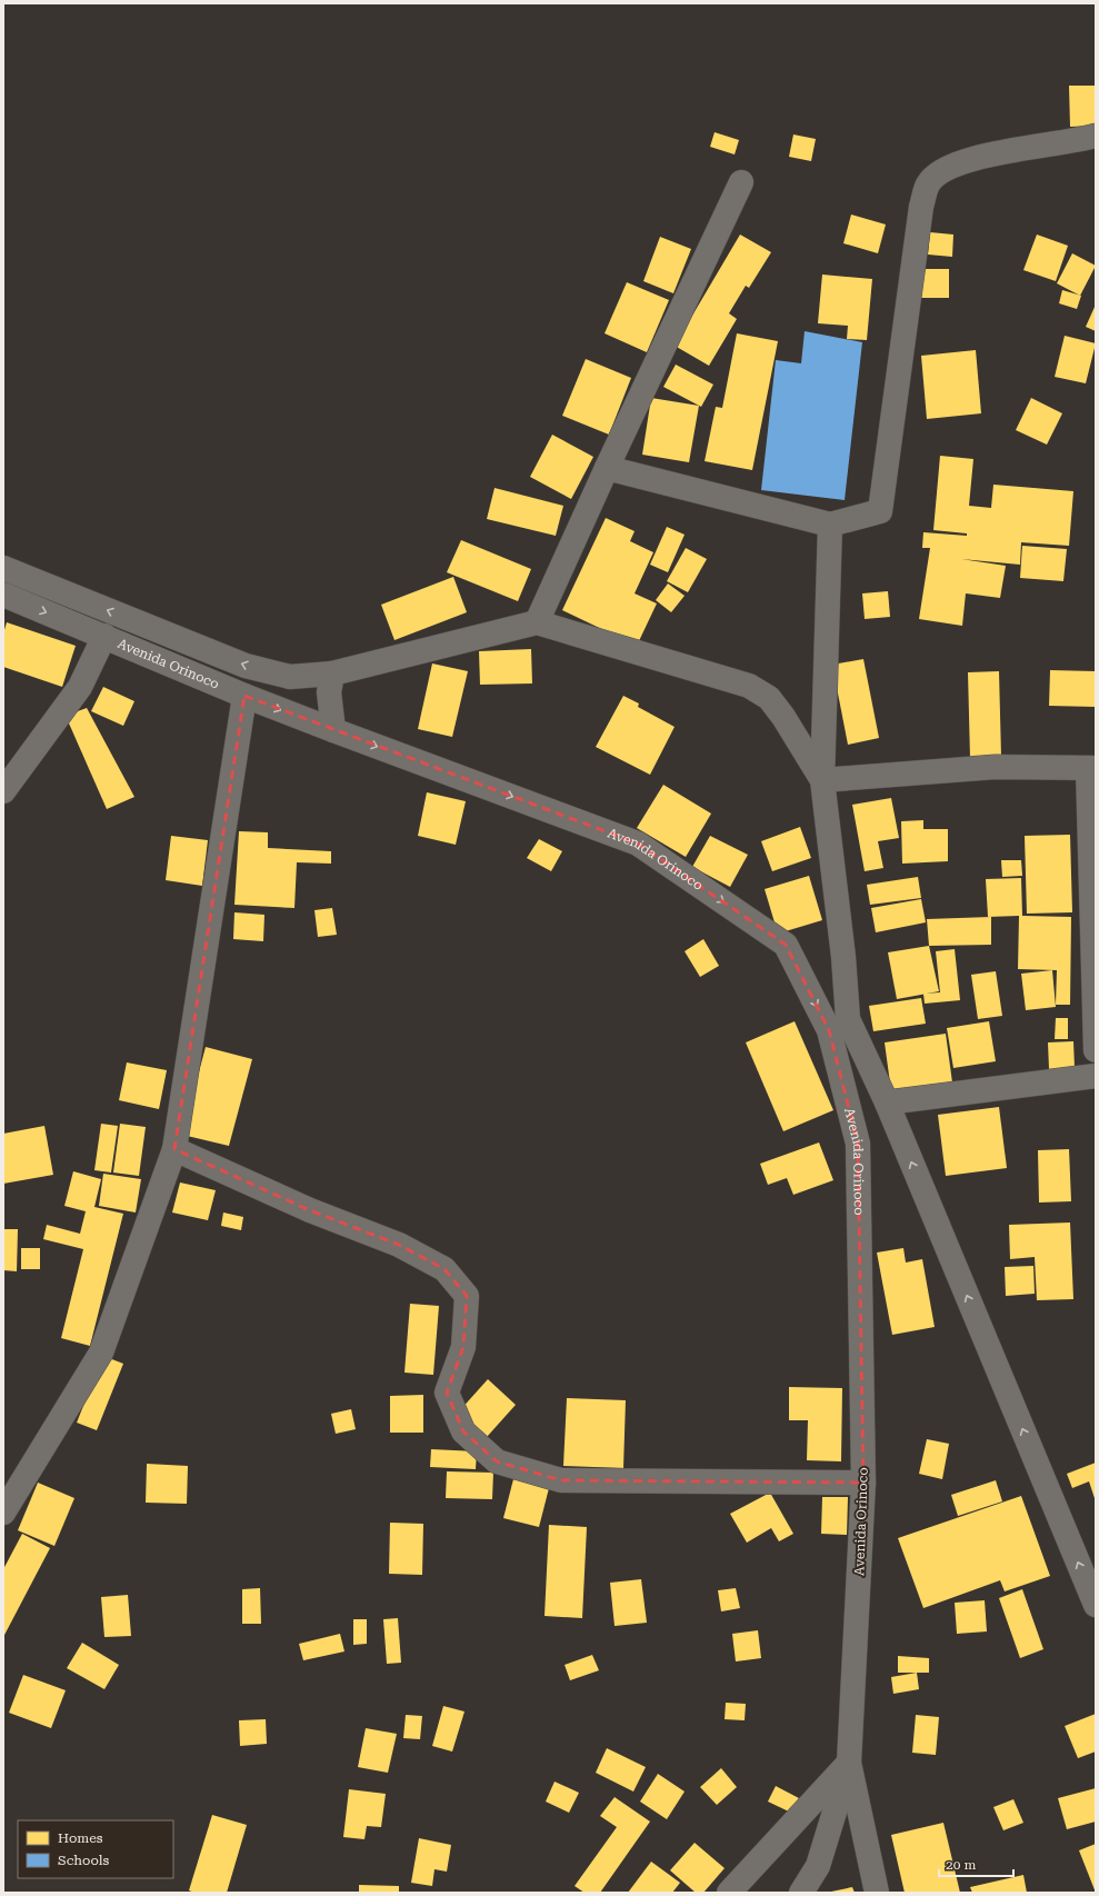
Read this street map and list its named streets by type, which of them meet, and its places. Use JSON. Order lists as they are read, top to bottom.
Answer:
{
  "streets": {
    "street": ["Avenida Orinoco"]
  },
  "legend": ["Homes", "Schools"],
  "scale_bar": "20 m"
}
